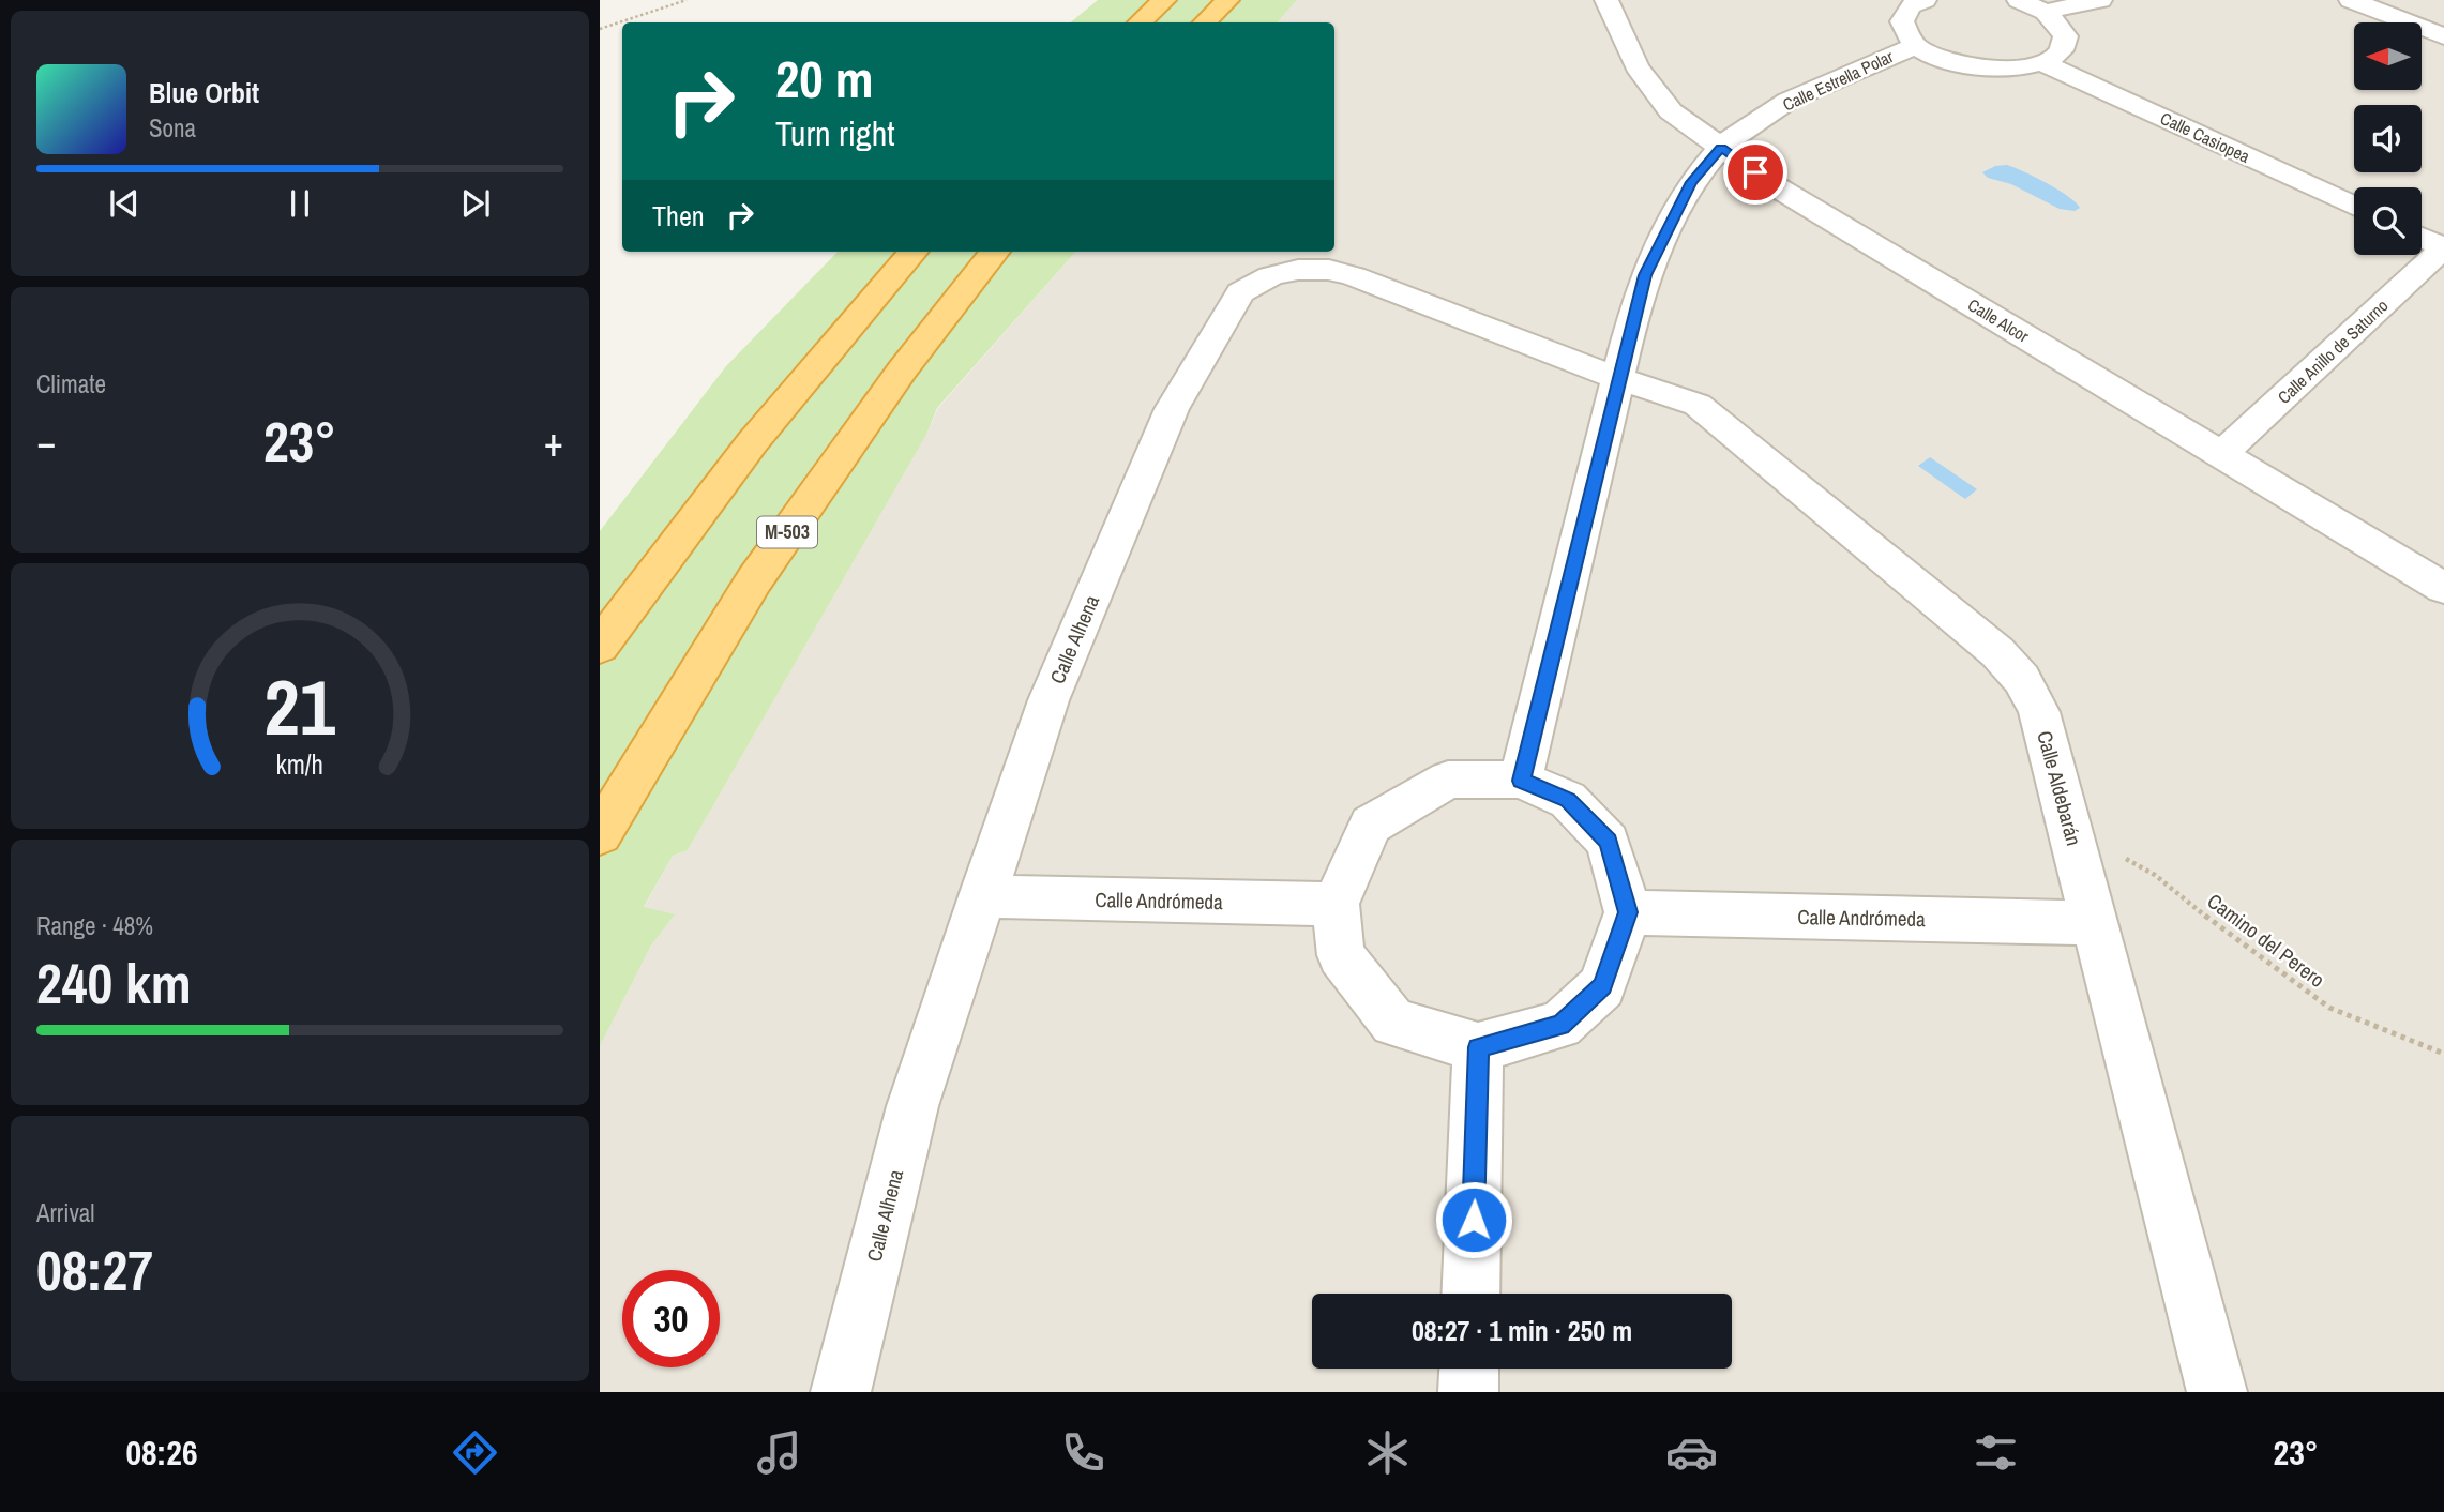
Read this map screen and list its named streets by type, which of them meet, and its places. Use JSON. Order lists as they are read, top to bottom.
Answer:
{
  "streets": {
    "highway": ["M-503"],
    "street": [
      "Calle Estrella Polar",
      "Calle Casiopea",
      "Calle Alcor",
      "Calle Anillo de Saturno",
      "Calle Alhena",
      "Calle Aldebarán",
      "Calle Andrómeda"
    ],
    "path": ["Camino del Perero"]
  },
  "crossings": [
    ["Calle Estrella Polar", "Calle Alcor"],
    ["Calle Estrella Polar", "Calle Alhena"],
    ["Calle Estrella Polar", "Calle Aldebarán"],
    ["Calle Alcor", "Calle Anillo de Saturno"],
    ["Calle Alhena", "Calle Aldebarán"],
    ["Calle Alhena", "Calle Andrómeda"],
    ["Calle Aldebarán", "Calle Andrómeda"],
    ["Calle Aldebarán", "Camino del Perero"]
  ],
  "north": "left",
  "page": {
    "turn": ["20 m", "Turn right"],
    "song": ["Blue Orbit", "Sona"],
    "then": "Then",
    "tile": [
      "Climate",
      ["Range · 48%", "240 km"],
      ["Arrival", "08:27"]
    ],
    "heat": ["−", "23°", "+"],
    "limit": "30",
    "trip": "08:27 · 1 min · 250 m",
    "tabs": ["08:26", "23°"],
    "gauge": ["21", "km/h"]
  }
}
